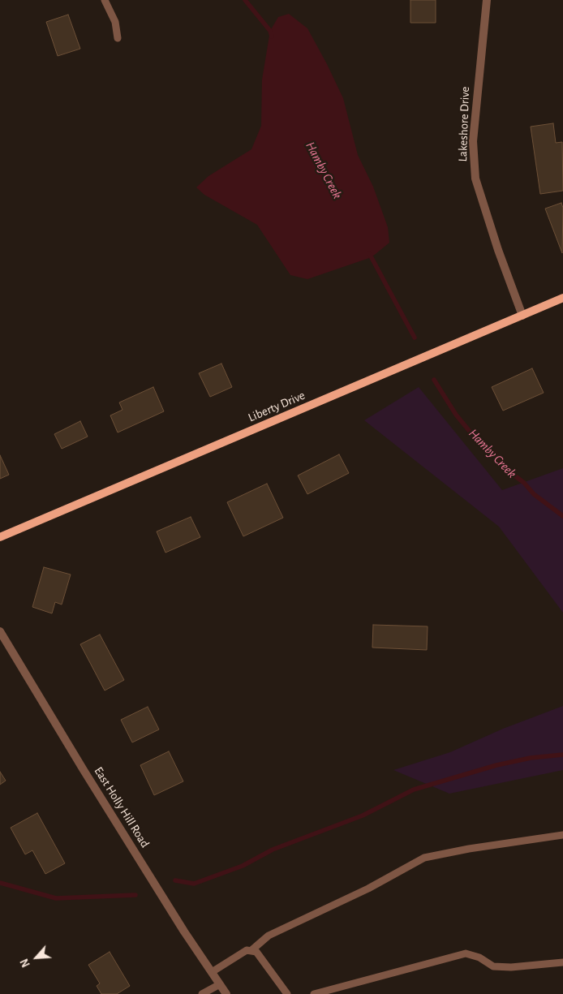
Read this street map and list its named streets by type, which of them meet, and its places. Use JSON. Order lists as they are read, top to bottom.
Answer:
{
  "streets": {
    "street": ["Lakeshore Drive", "Liberty Drive", "East Holly Hill Road"]
  },
  "crossings": [
    ["Lakeshore Drive", "Liberty Drive"]
  ],
  "water": ["Hamby Creek"],
  "north": "bottom left"
}
